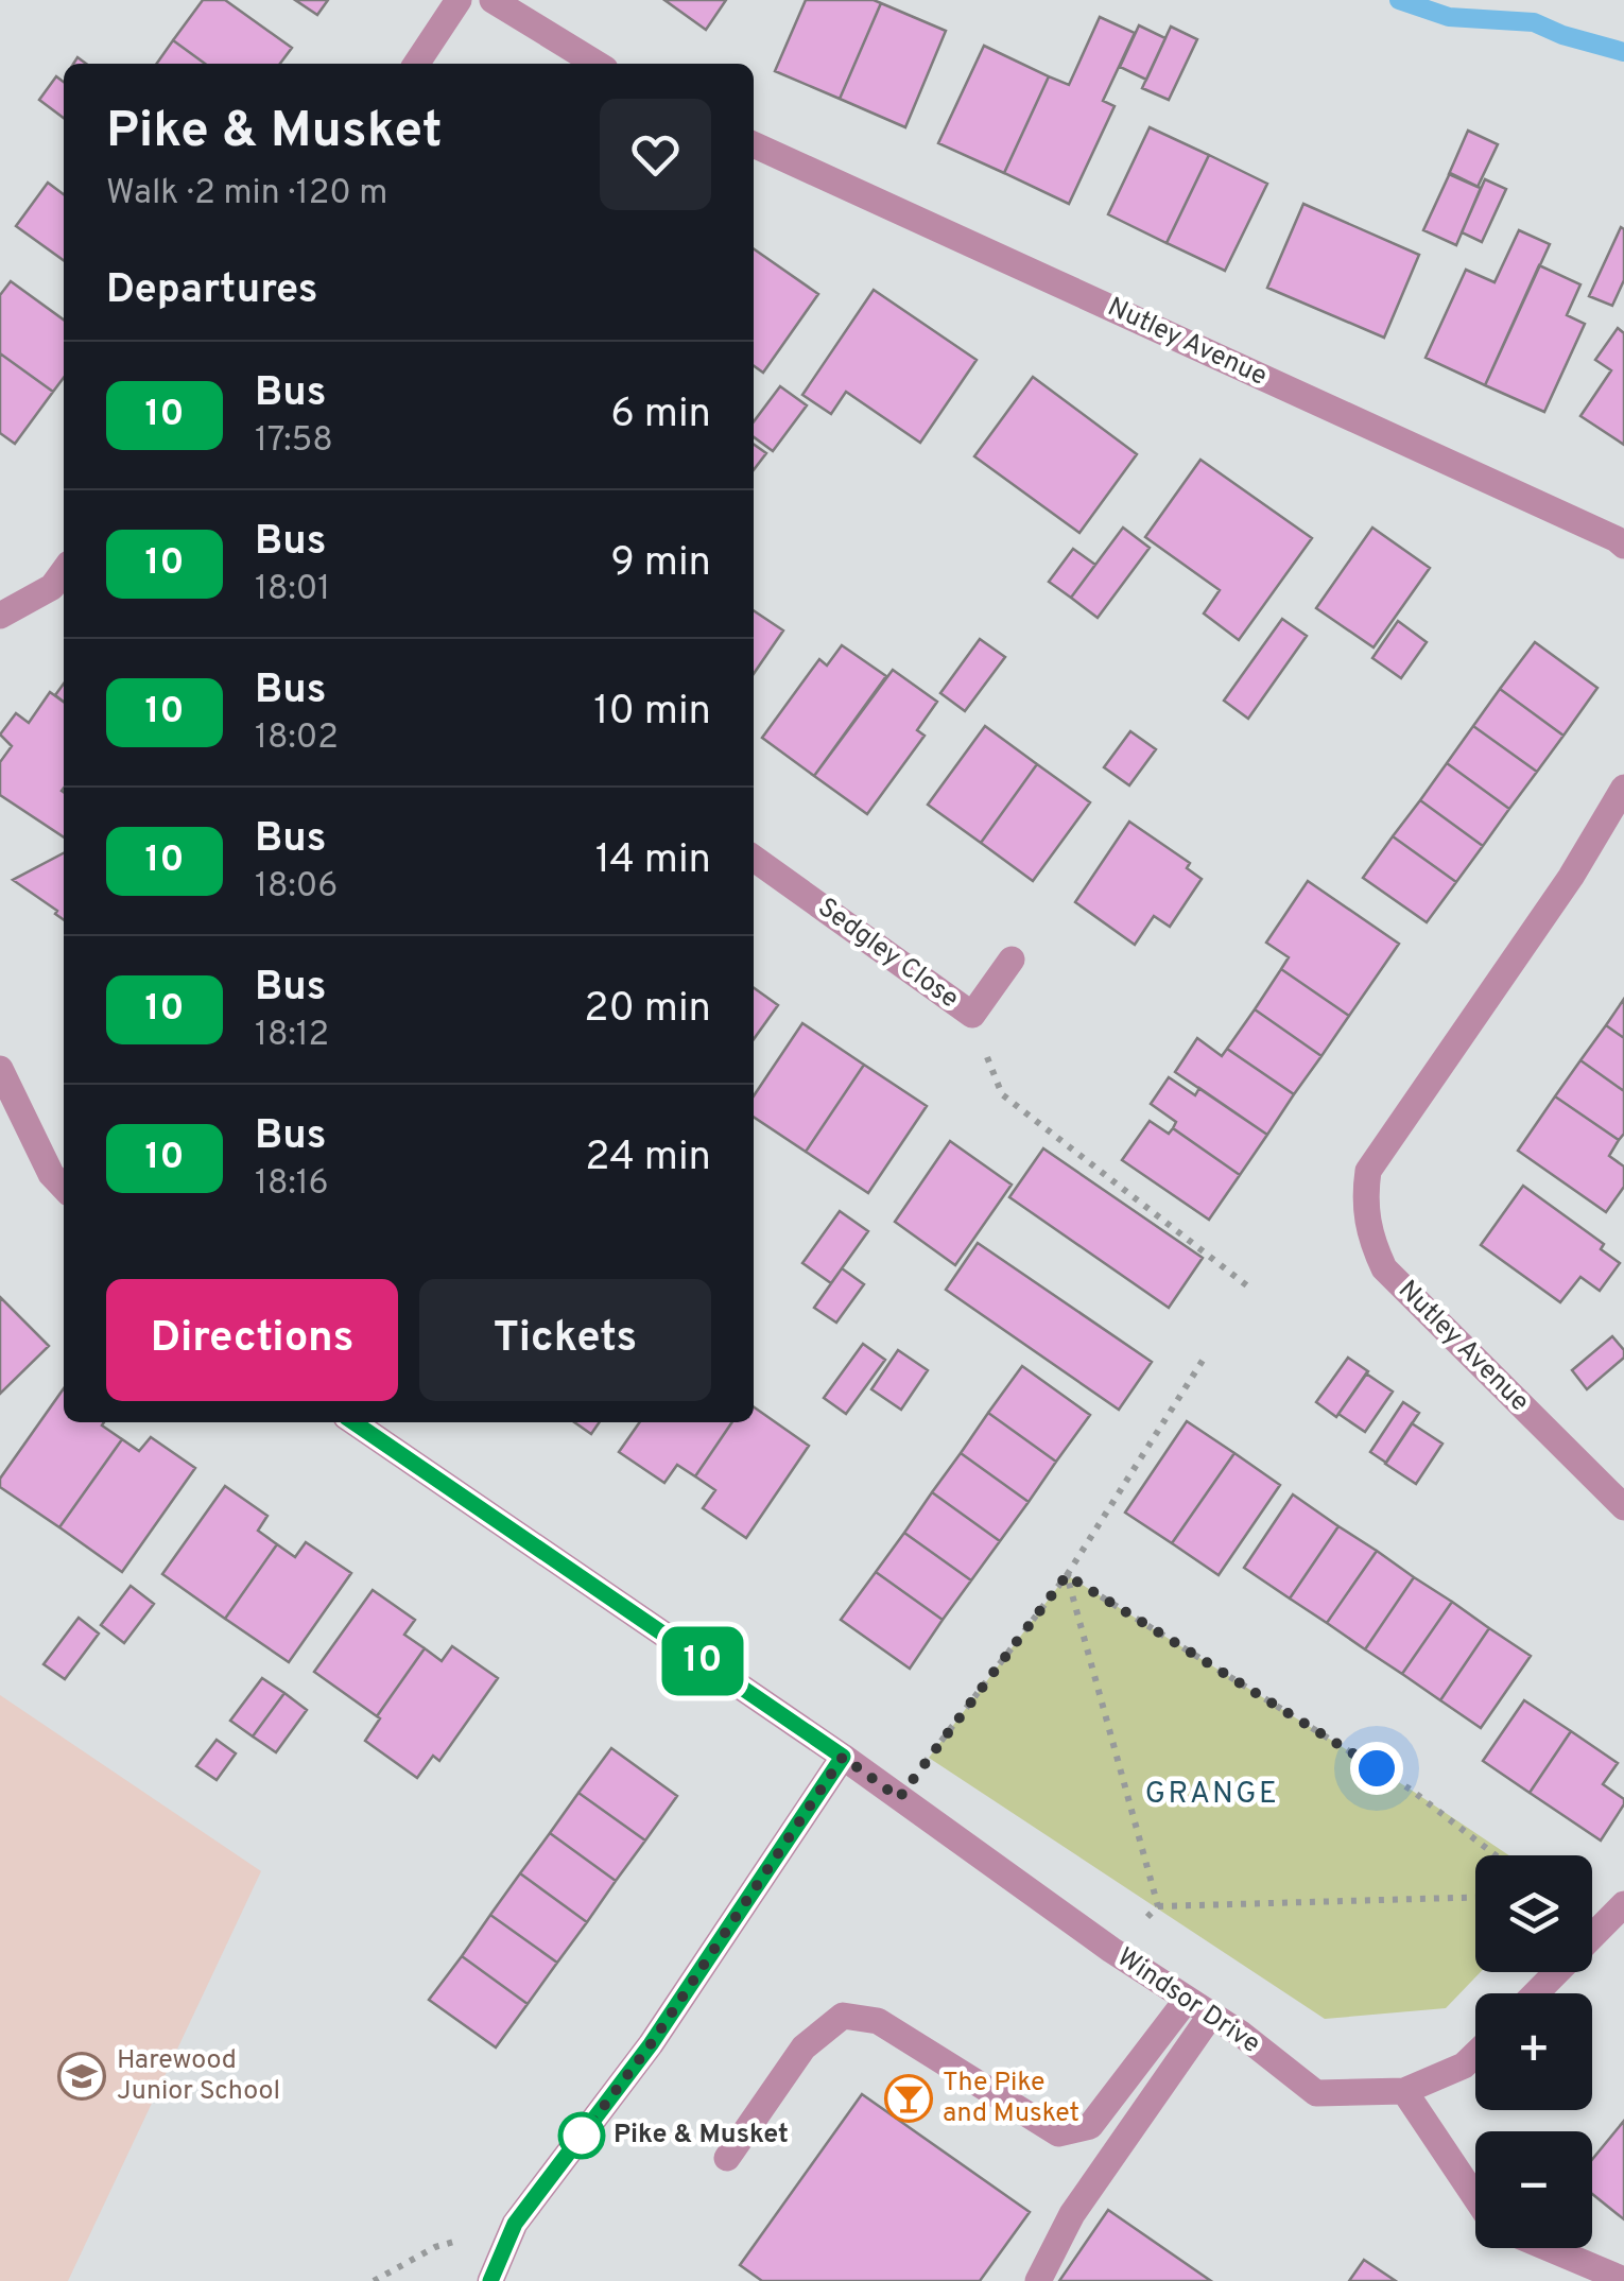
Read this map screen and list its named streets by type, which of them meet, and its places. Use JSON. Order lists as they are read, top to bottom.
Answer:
{
  "streets": {
    "street": ["Nutley Avenue", "Sedgley Close", "Windsor Drive"]
  },
  "districts": ["GRANGE"],
  "places": {
    "school or university": ["Harewood Junior School"],
    "bar": ["The Pike and Musket"],
    "other": ["Pike & Musket"]
  },
  "lines": ["bus line 10"],
  "page": {
    "on_map": "10",
    "heading": [
      ["Pike & Musket", "Walk · 2 min · 120 m"],
      "Departures"
    ],
    "list": [
      {
        "mark": "10",
        "name": "Bus",
        "note": "17:58",
        "value": "6 min"
      },
      {
        "mark": "10",
        "name": "Bus",
        "note": "18:01",
        "value": "9 min"
      },
      {
        "mark": "10",
        "name": "Bus",
        "note": "18:02",
        "value": "10 min"
      },
      {
        "mark": "10",
        "name": "Bus",
        "note": "18:06",
        "value": "14 min"
      },
      {
        "mark": "10",
        "name": "Bus",
        "note": "18:12",
        "value": "20 min"
      },
      {
        "mark": "10",
        "name": "Bus",
        "note": "18:16",
        "value": "24 min"
      }
    ],
    "buttons": ["Directions", "Tickets"],
    "map_buttons": ["+", "−"]
  }
}
